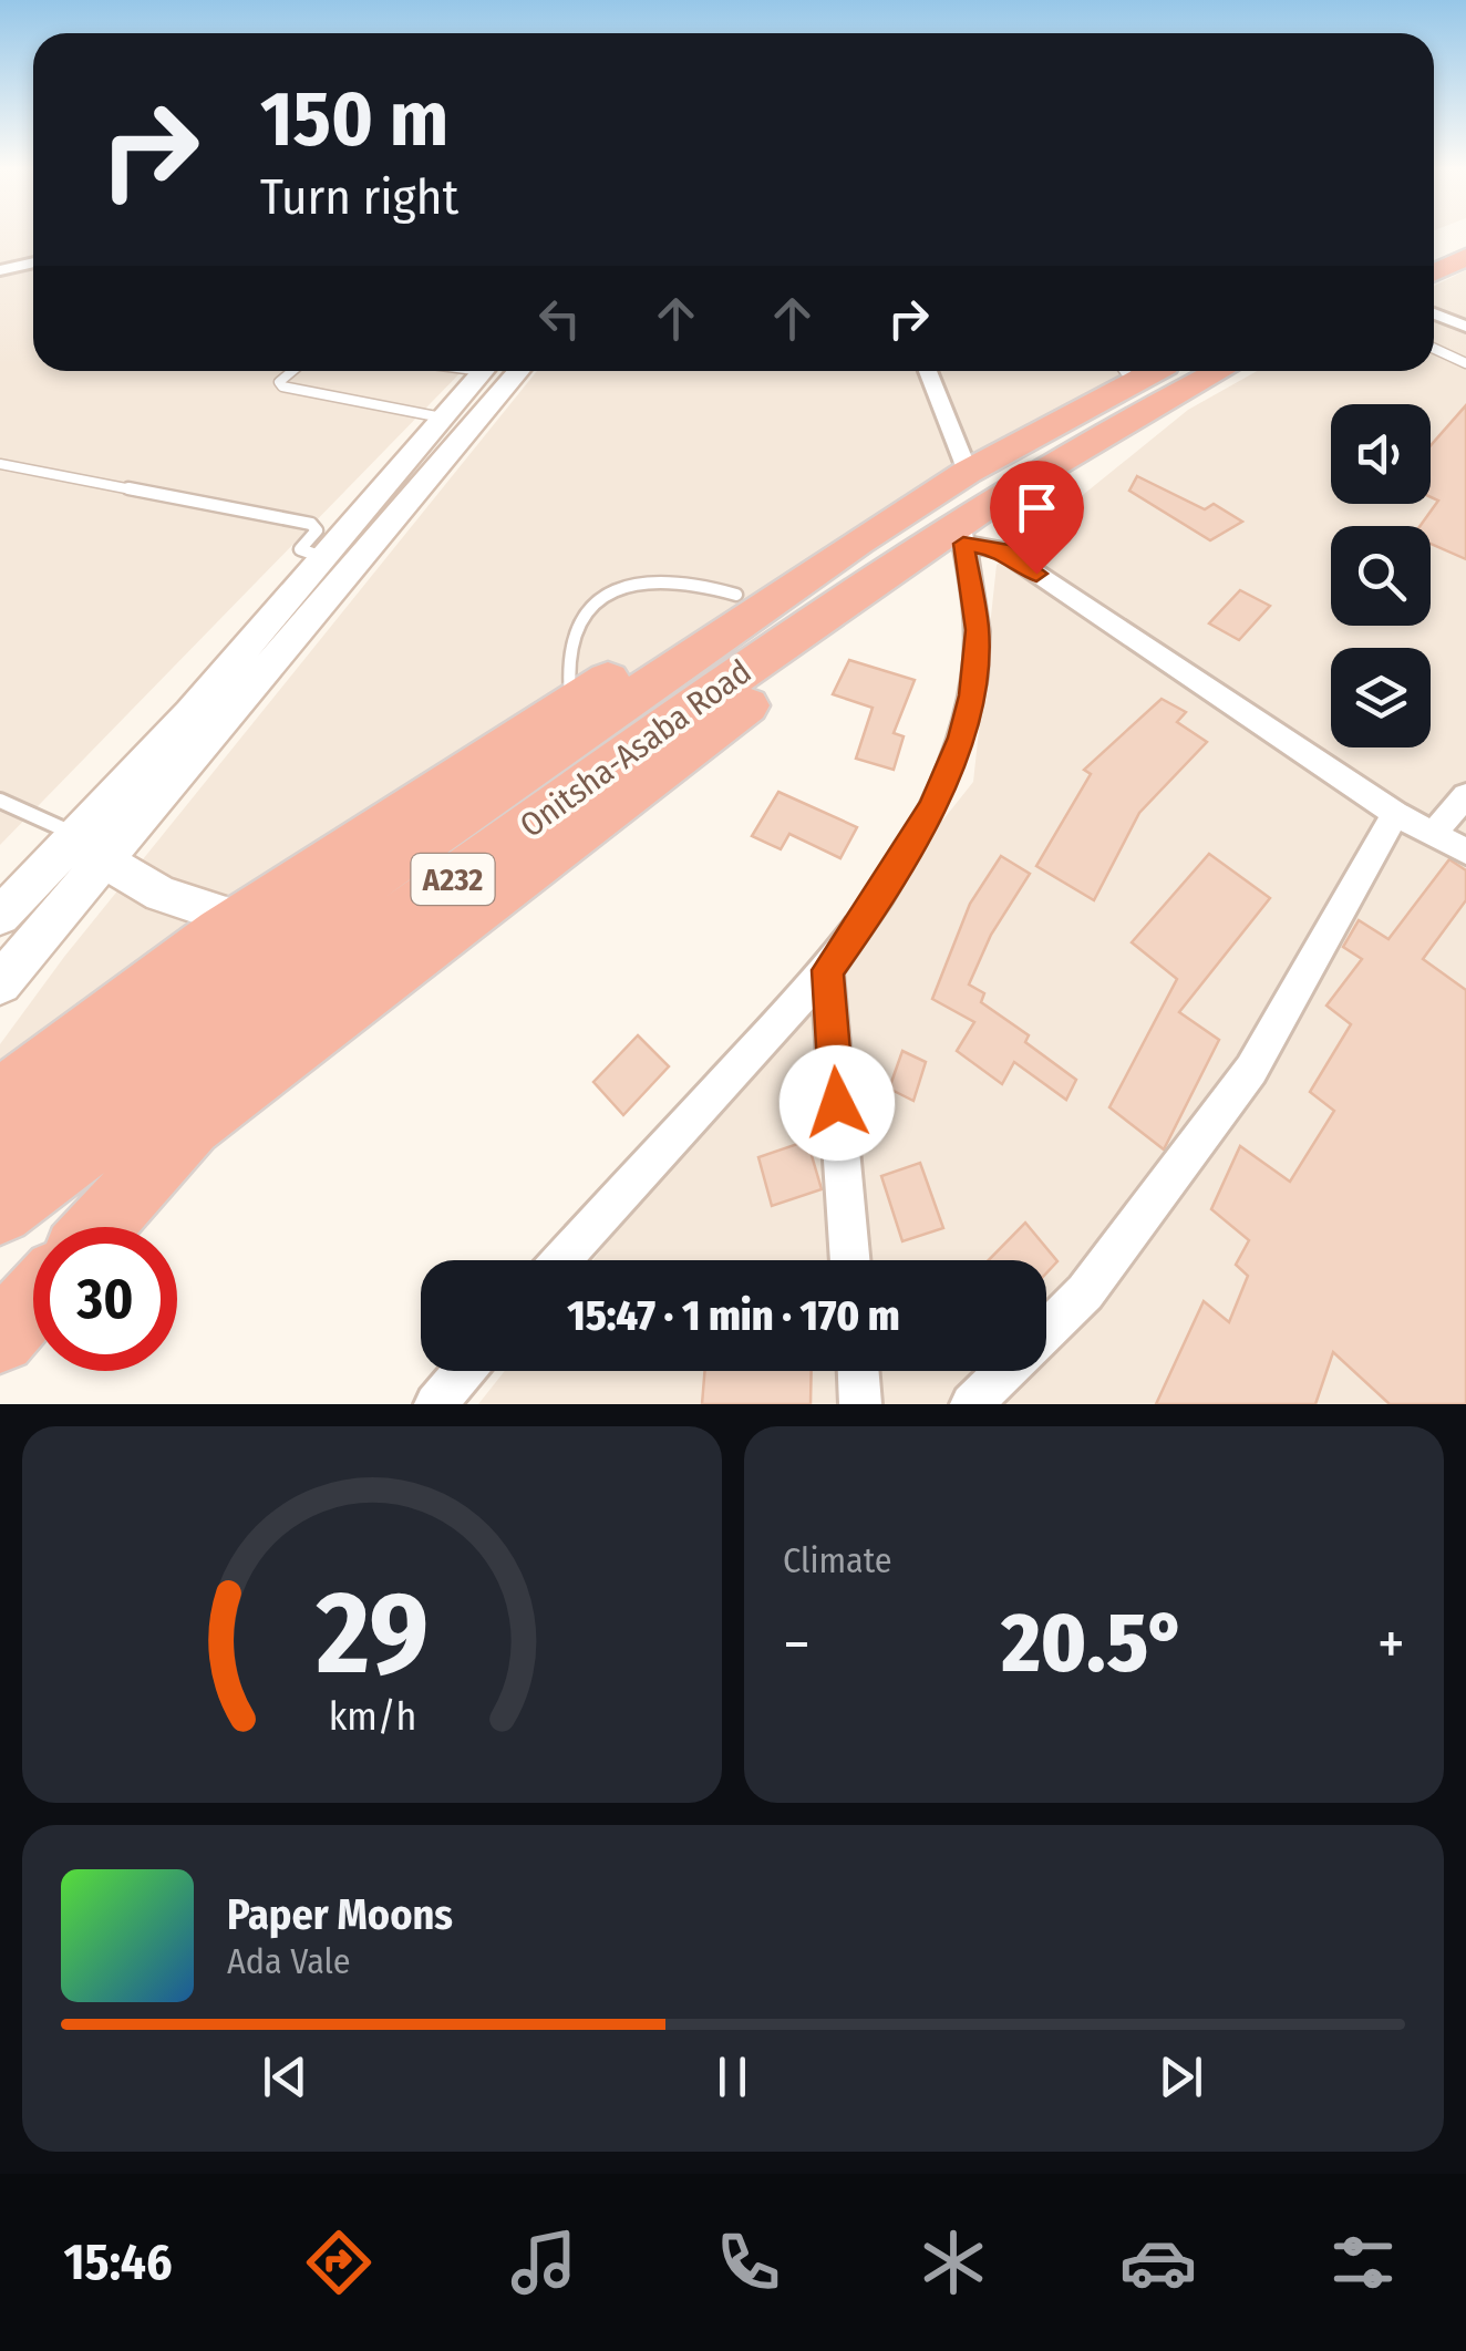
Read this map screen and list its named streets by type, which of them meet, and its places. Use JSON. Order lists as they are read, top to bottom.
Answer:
{
  "streets": {
    "highway": ["Onitsha-Asaba Road", "A232"]
  },
  "page": {
    "turn": ["150 m", "Turn right"],
    "limit": "30",
    "trip": "15:47 · 1 min · 170 m",
    "tile": "Climate",
    "heat": ["−", "20.5°", "+"],
    "song": ["Paper Moons", "Ada Vale"],
    "tabs": "15:46",
    "gauge": ["29", "km/h"]
  }
}
